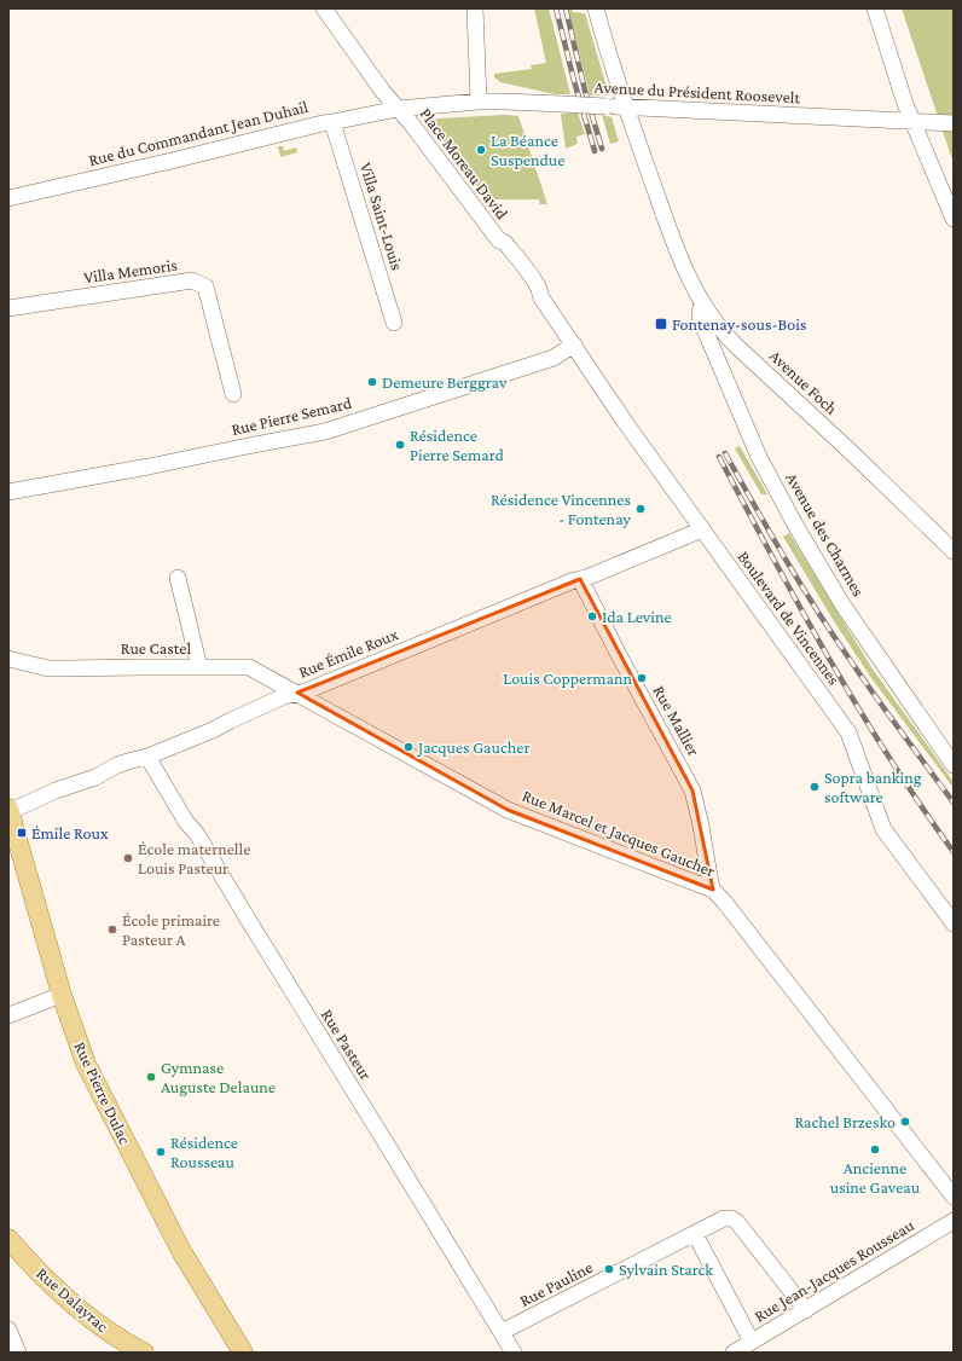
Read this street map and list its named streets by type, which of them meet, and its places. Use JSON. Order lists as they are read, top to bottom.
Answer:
{
  "streets": {
    "main road": ["Rue Pierre Dulac", "Rue Dalayrac"],
    "street": [
      "Avenue du Président Roosevelt",
      "Rue du Commandant Jean Duhail",
      "Place Moreau David",
      "Villa Saint-Louis",
      "Villa Memoris",
      "Avenue Foch",
      "Rue Pierre Semard",
      "Avenue des Charmes",
      "Boulevard de Vincennes",
      "Rue Castel",
      "Rue Émile Roux",
      "Rue Mallier",
      "Rue Marcel et Jacques Gaucher",
      "Rue Pasteur",
      "Rue Jean-Jacques Rousseau",
      "Rue Pauline"
    ]
  },
  "crossings": [
    ["Avenue du Président Roosevelt", "Rue du Commandant Jean Duhail"],
    ["Avenue du Président Roosevelt", "Avenue Foch"],
    ["Rue du Commandant Jean Duhail", "Place Moreau David"],
    ["Rue du Commandant Jean Duhail", "Villa Saint-Louis"],
    ["Place Moreau David", "Rue Pierre Semard"],
    ["Place Moreau David", "Boulevard de Vincennes"],
    ["Avenue Foch", "Avenue des Charmes"],
    ["Rue Pierre Semard", "Boulevard de Vincennes"],
    ["Boulevard de Vincennes", "Rue Émile Roux"],
    ["Rue Castel", "Rue Émile Roux"],
    ["Rue Castel", "Rue Marcel et Jacques Gaucher"],
    ["Rue Émile Roux", "Rue Mallier"],
    ["Rue Émile Roux", "Rue Marcel et Jacques Gaucher"],
    ["Rue Émile Roux", "Rue Pasteur"],
    ["Rue Émile Roux", "Rue Pierre Dulac"],
    ["Rue Mallier", "Rue Marcel et Jacques Gaucher"],
    ["Rue Pasteur", "Rue Pauline"],
    ["Rue Jean-Jacques Rousseau", "Rue Pauline"]
  ],
  "places": {
    "other": [
      "La Béance Suspendue",
      "Demeure Berggrav",
      "Résidence Pierre Semard",
      "Résidence Vincennes - Fontenay",
      "Ida Levine",
      "Louis Coppermann",
      "Jacques Gaucher",
      "Sopra banking software",
      "École maternelle Louis Pasteur",
      "École primaire Pasteur A",
      "Gymnase Auguste Delaune",
      "Rachel Brzesko",
      "Ancienne usine Gaveau",
      "Résidence Rousseau",
      "Sylvain Starck"
    ],
    "transit": ["Fontenay-sous-Bois", "Émile Roux"]
  }
}
